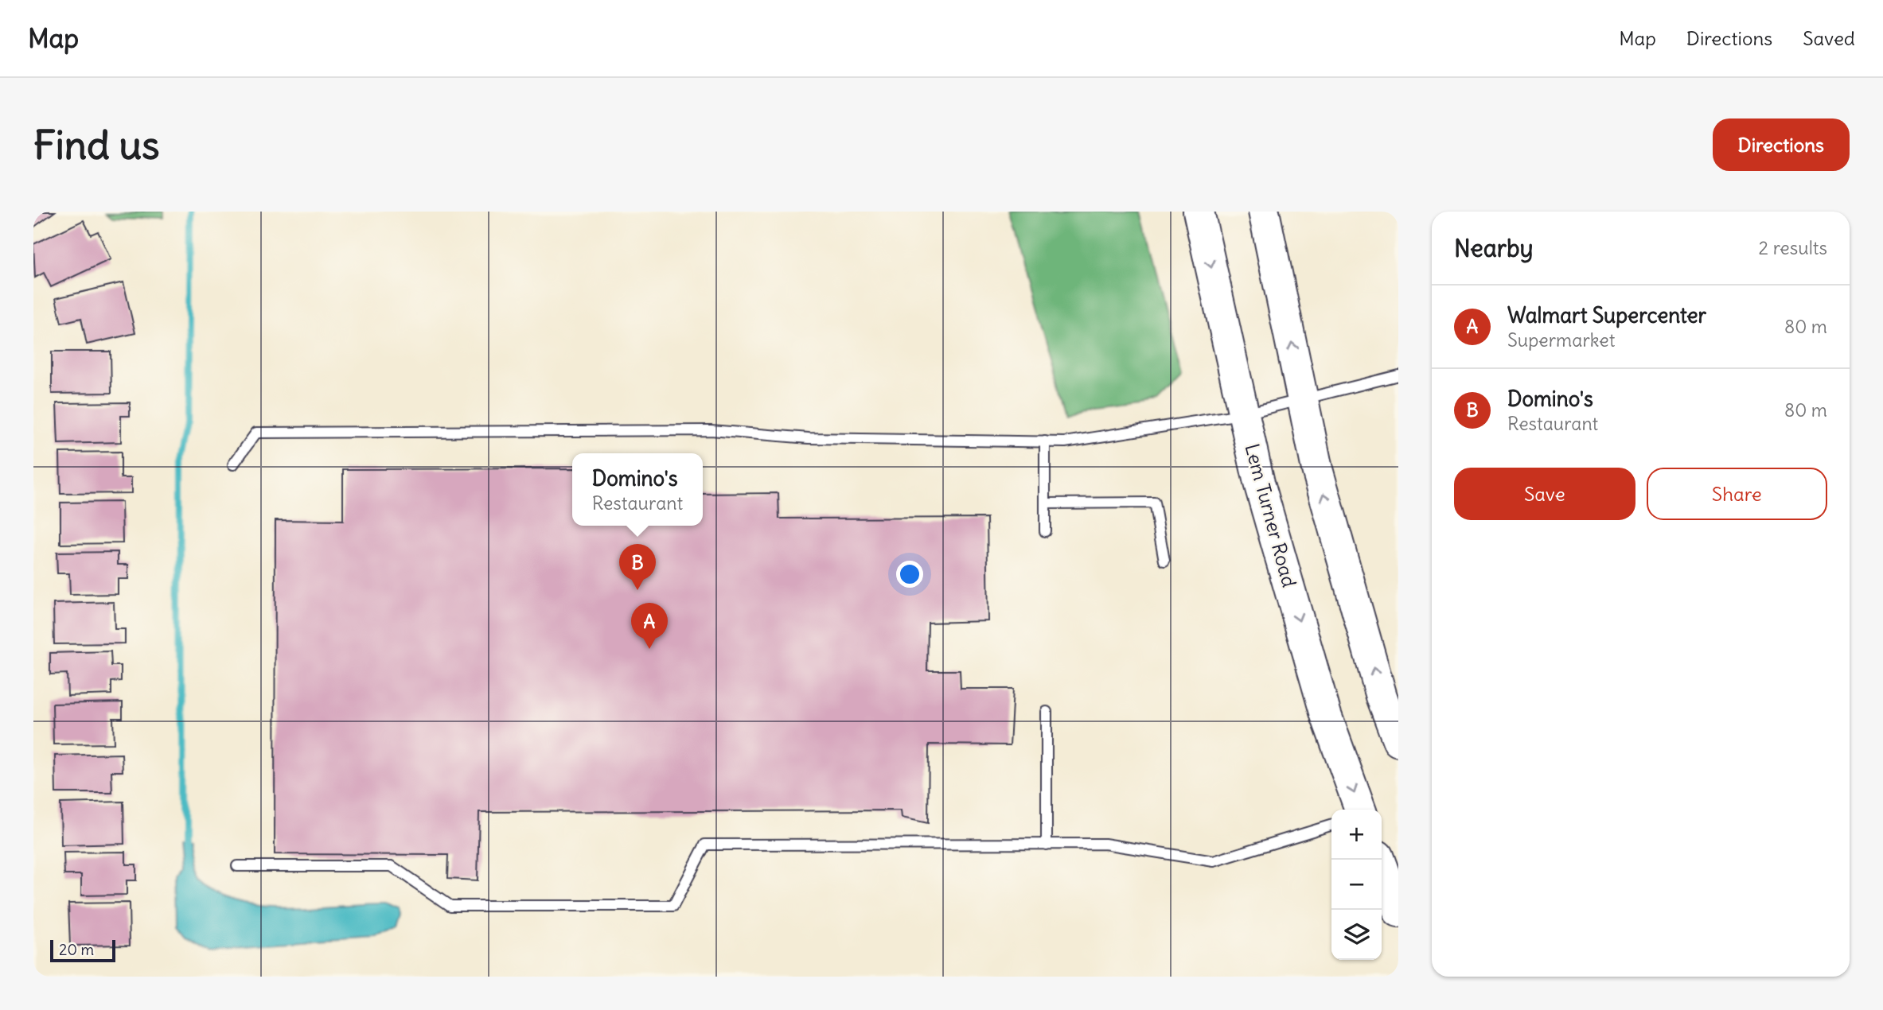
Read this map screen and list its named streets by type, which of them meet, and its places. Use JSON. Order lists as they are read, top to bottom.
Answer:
{
  "streets": {
    "main road": ["Lem Turner Road"]
  },
  "scale_bar": "20 m",
  "page": {
    "header": "Map",
    "nav": ["Map", "Directions", "Saved"],
    "buttons": [
      "Directions",
      ["Save", "Share"]
    ],
    "title": "Find us",
    "heading": ["Nearby", "2 results"],
    "list": [
      {
        "mark": "A",
        "name": "Walmart Supercenter",
        "note": "Supermarket",
        "value": "80 m"
      },
      {
        "mark": "B",
        "name": "Domino's",
        "note": "Restaurant",
        "value": "80 m"
      }
    ],
    "popup": ["Domino's", "Restaurant"],
    "pins": ["B", "A"],
    "map_buttons": ["+", "−"],
    "scale": "20 m"
  }
}
